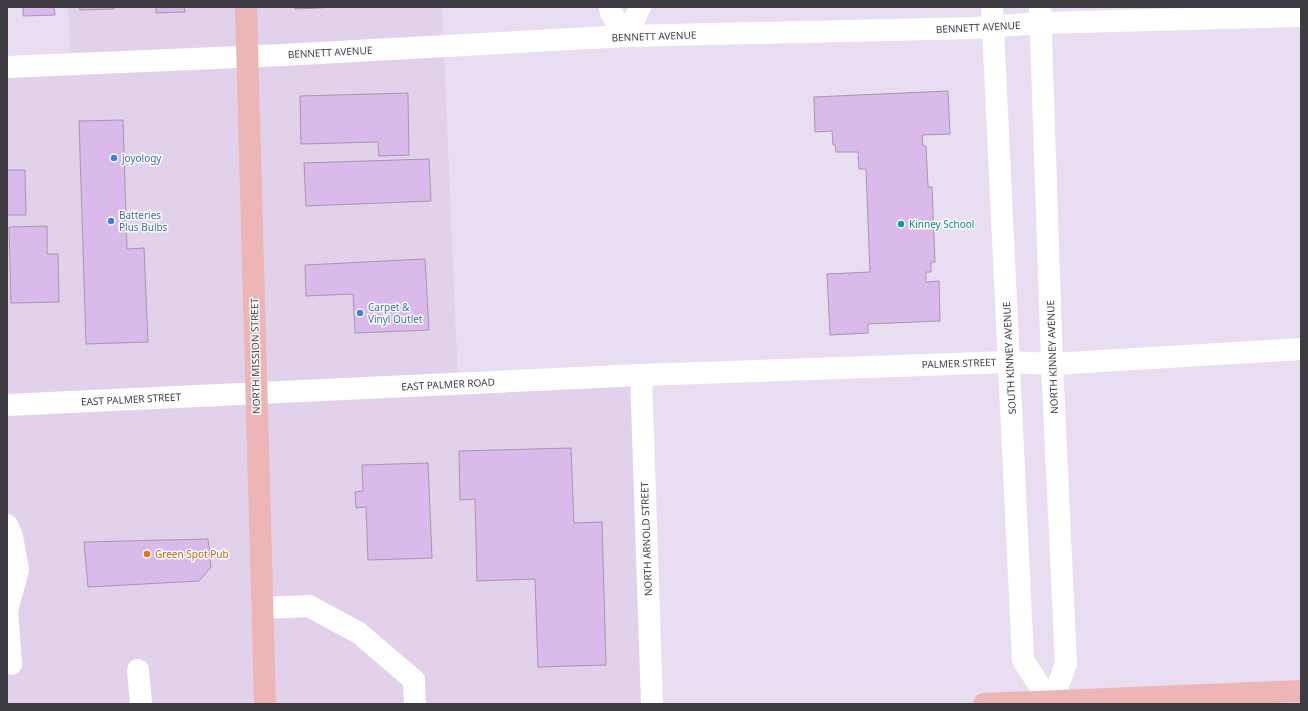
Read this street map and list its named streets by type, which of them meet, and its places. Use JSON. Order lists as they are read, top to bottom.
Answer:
{
  "streets": {
    "main road": ["NORTH MISSION STREET"],
    "street": [
      "BENNETT AVENUE",
      "NORTH KINNEY AVENUE",
      "SOUTH KINNEY AVENUE",
      "PALMER STREET",
      "EAST PALMER ROAD",
      "EAST PALMER STREET",
      "NORTH ARNOLD STREET"
    ]
  },
  "crossings": [
    ["BENNETT AVENUE", "NORTH MISSION STREET"],
    ["BENNETT AVENUE", "NORTH KINNEY AVENUE"],
    ["BENNETT AVENUE", "SOUTH KINNEY AVENUE"],
    ["NORTH MISSION STREET", "EAST PALMER ROAD"],
    ["NORTH MISSION STREET", "EAST PALMER STREET"],
    ["NORTH KINNEY AVENUE", "SOUTH KINNEY AVENUE"],
    ["NORTH KINNEY AVENUE", "PALMER STREET"],
    ["SOUTH KINNEY AVENUE", "PALMER STREET"],
    ["PALMER STREET", "EAST PALMER ROAD"],
    ["PALMER STREET", "NORTH ARNOLD STREET"],
    ["EAST PALMER ROAD", "EAST PALMER STREET"],
    ["EAST PALMER ROAD", "NORTH ARNOLD STREET"]
  ],
  "places": [
    "joyology",
    "Batteries Plus Bulbs",
    "Kinney School",
    "Carpet & Vinyl Outlet",
    "Green Spot Pub"
  ]
}
